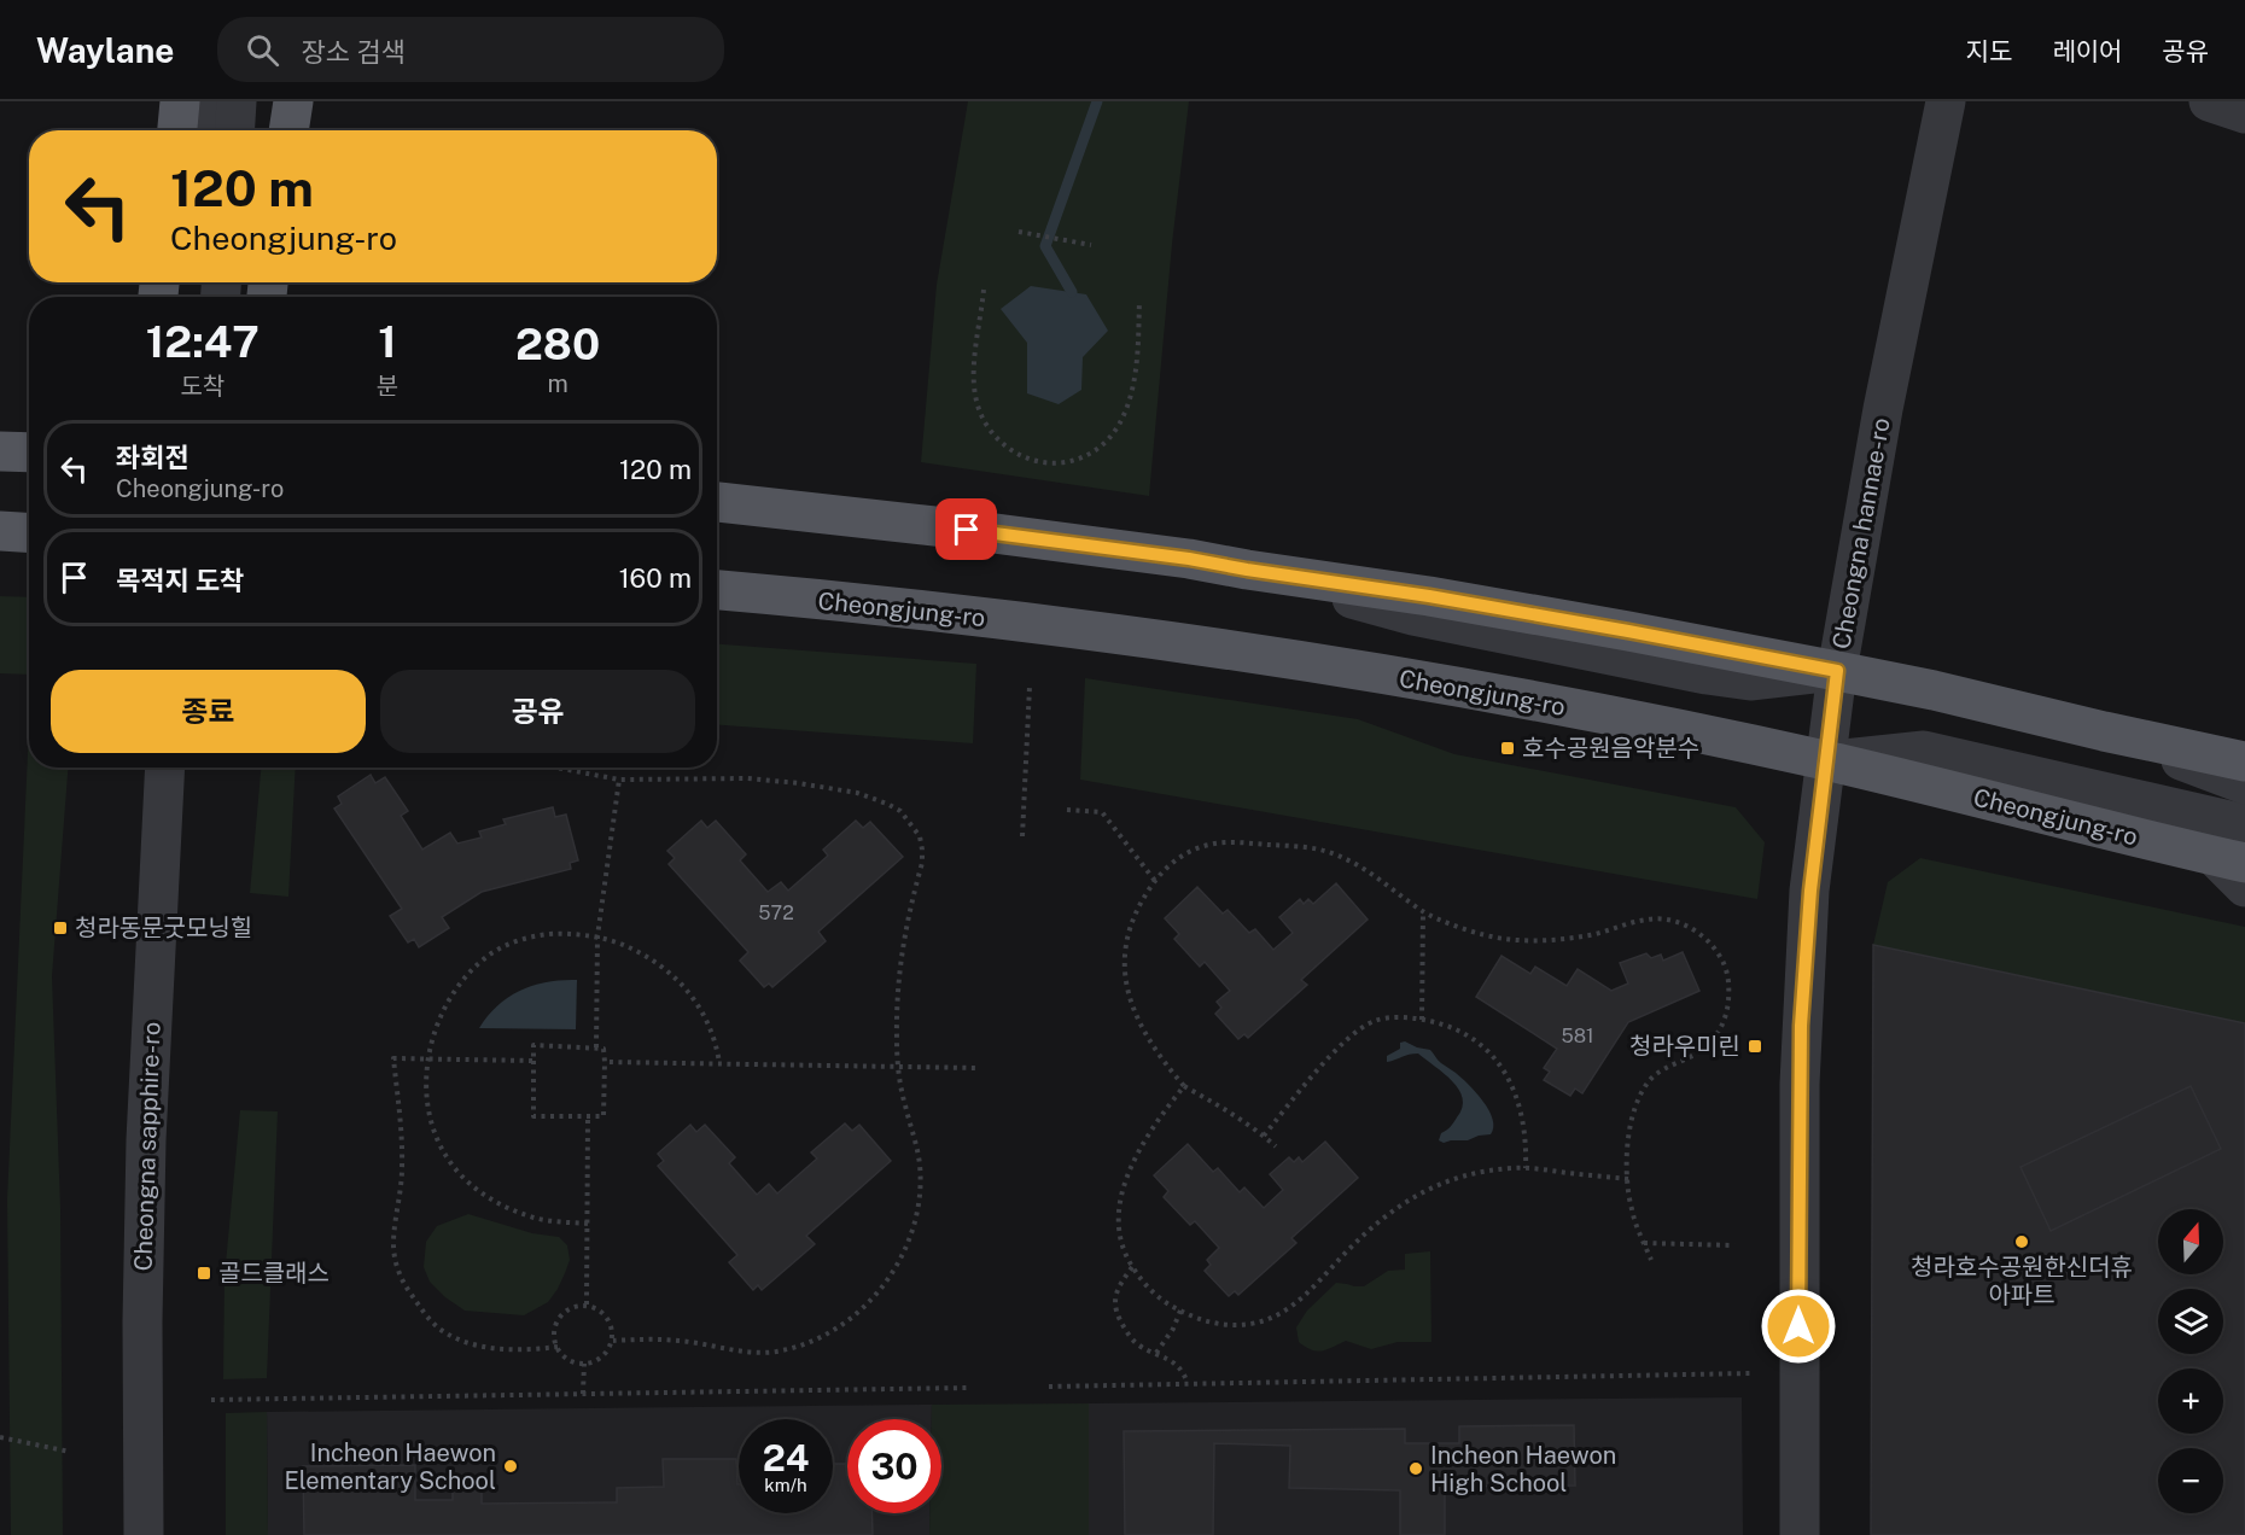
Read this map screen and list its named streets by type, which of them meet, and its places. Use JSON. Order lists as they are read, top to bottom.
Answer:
{
  "streets": {
    "main road": ["Cheongjung-ro"],
    "street": ["Cheongna hannae-ro", "Cheongna sapphire-ro"]
  },
  "crossings": [
    ["Cheongna hannae-ro", "Cheongjung-ro"]
  ],
  "places": {
    "transit": [
      "호수공원음악분수",
      "청라동문굿모닝힐",
      "청라우미린",
      "골드클래스"
    ],
    "other": ["청라호수공원한신더휴 아파트", "Incheon Haewon Elementary School", "Incheon Haewon High School"]
  },
  "house_numbers": ["572", "581"],
  "north": "top",
  "page": {
    "header": "Waylane",
    "search": "장소 검색",
    "nav": ["지도", "레이어", "공유"],
    "turn": ["120 m", "Cheongjung-ro"],
    "eta": [
      "12:47",
      "도착",
      "1",
      "분",
      "280",
      "m"
    ],
    "list": [
      {
        "name": "좌회전",
        "note": "Cheongjung-ro",
        "value": "120 m"
      },
      {
        "name": "목적지 도착",
        "value": "160 m"
      }
    ],
    "buttons": ["종료", "공유"],
    "map_buttons": ["+", "−"],
    "speed": "24 km/h",
    "limit": "30"
  }
}
